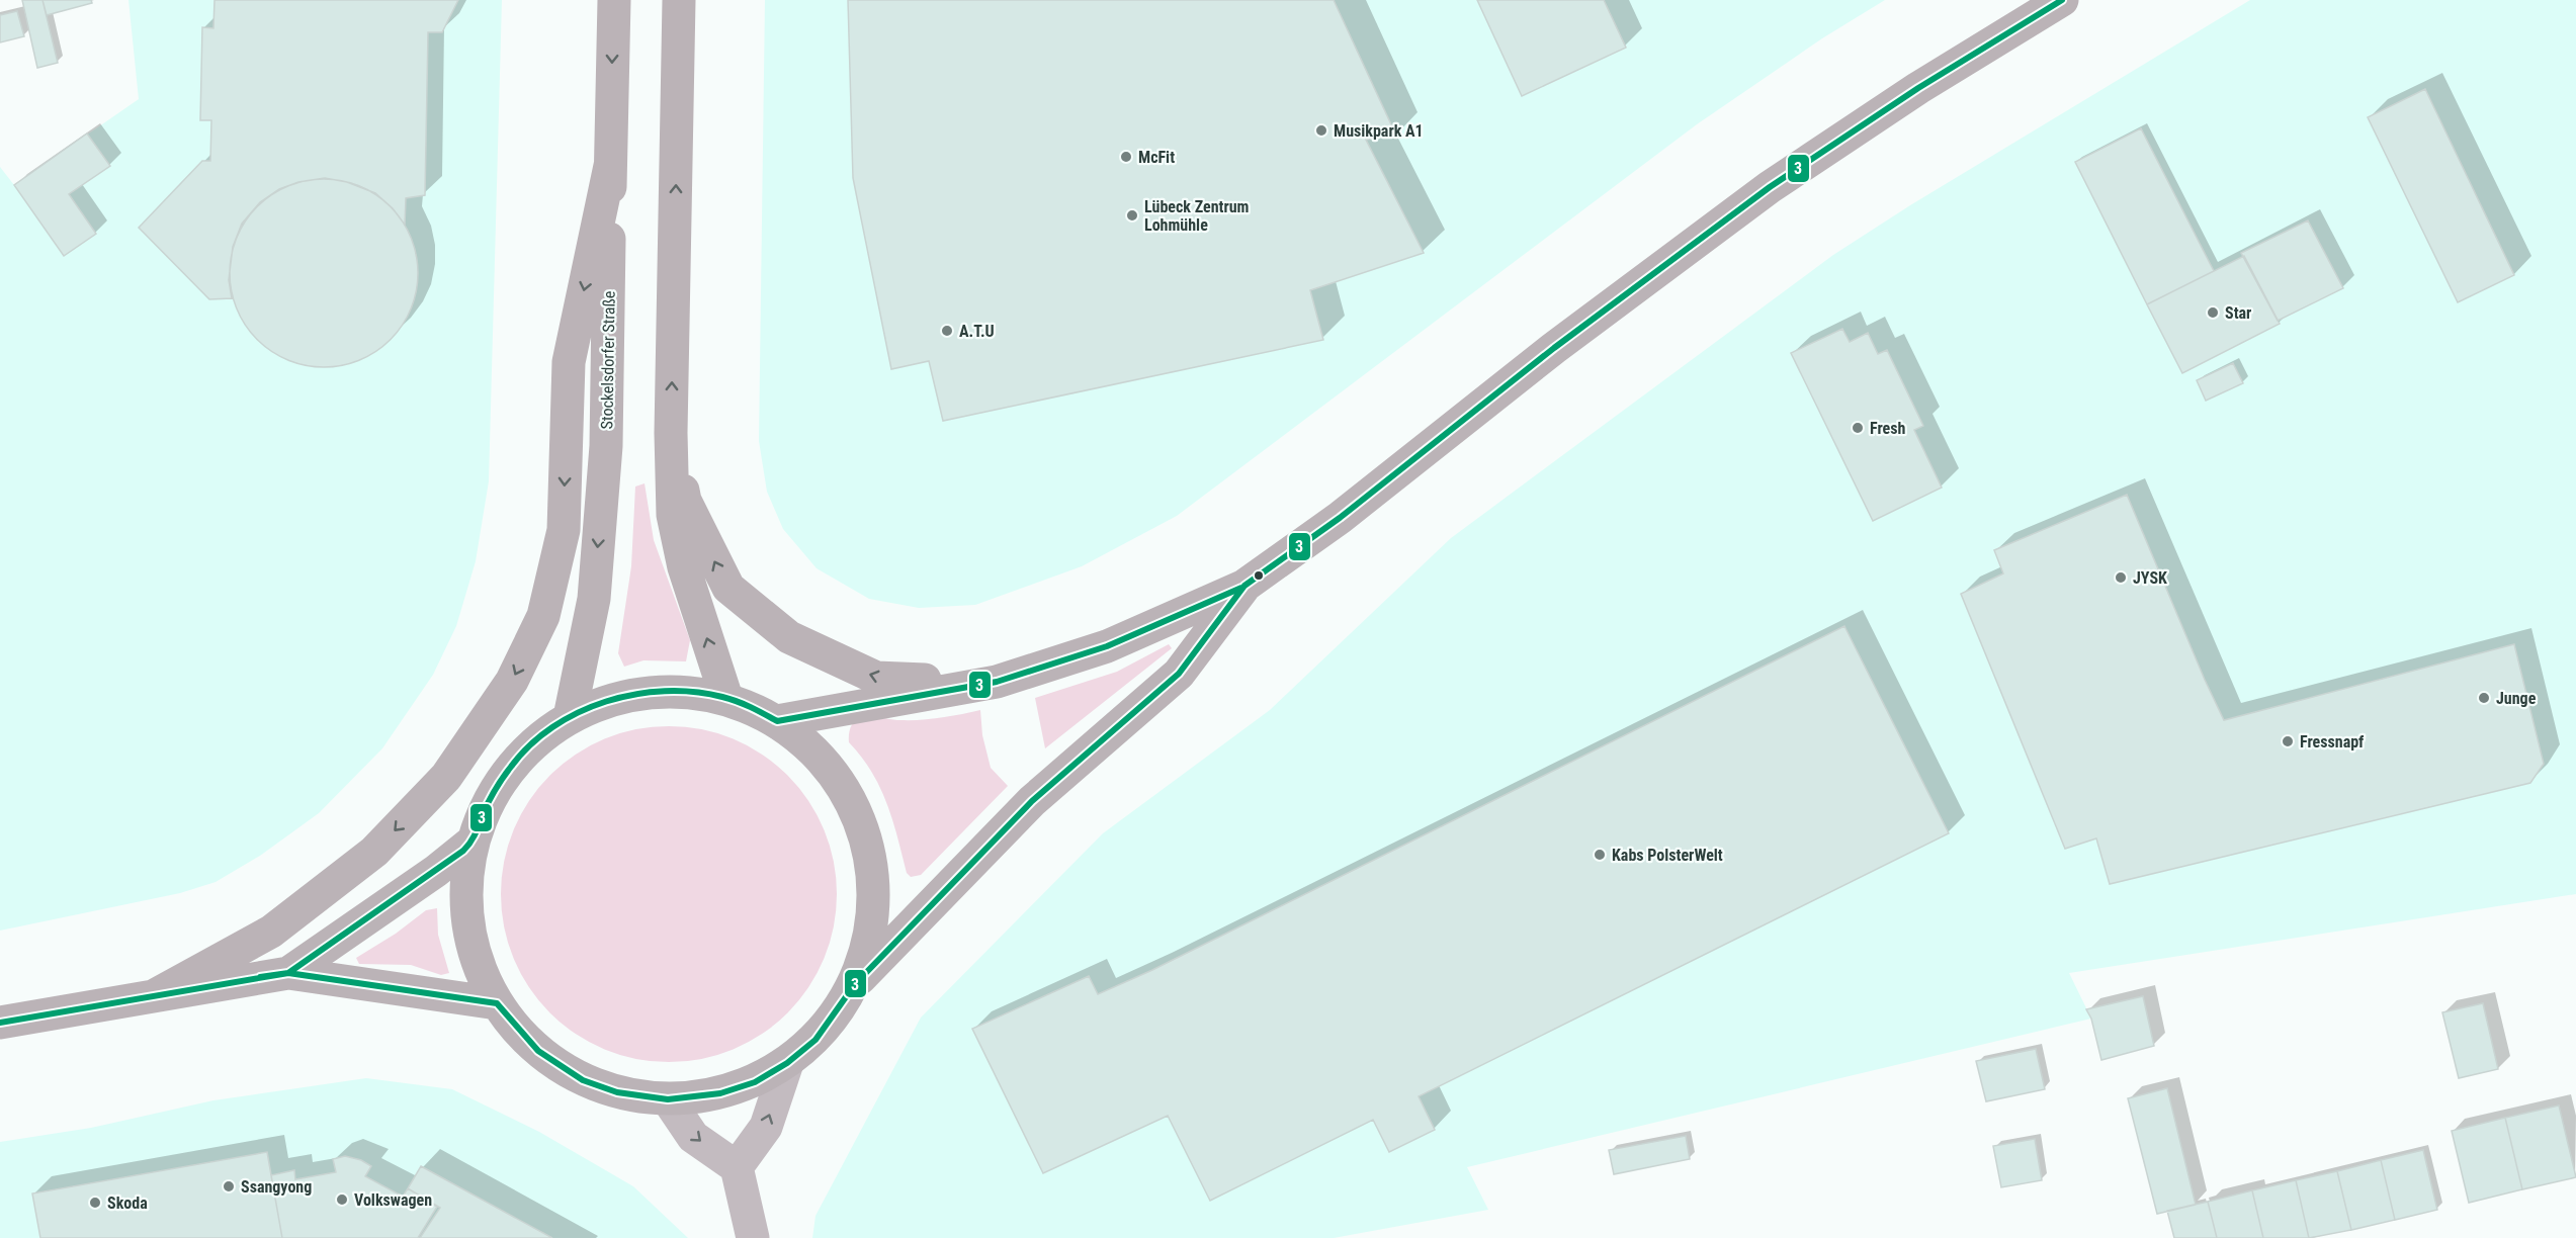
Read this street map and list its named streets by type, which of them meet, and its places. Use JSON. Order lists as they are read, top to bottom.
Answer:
{
  "streets": {
    "main road": ["Stockelsdorfer Straße"]
  },
  "places": [
    "Musikpark A1",
    "McFit",
    "Lübeck Zentrum Lohmühle",
    "Star",
    "A.T.U",
    "Fresh",
    "JYSK",
    "Junge",
    "Fressnapf",
    "Kabs PolsterWelt",
    "Ssangyong",
    "Volkswagen",
    "Skoda"
  ],
  "lines": ["transit line 3"]
}
